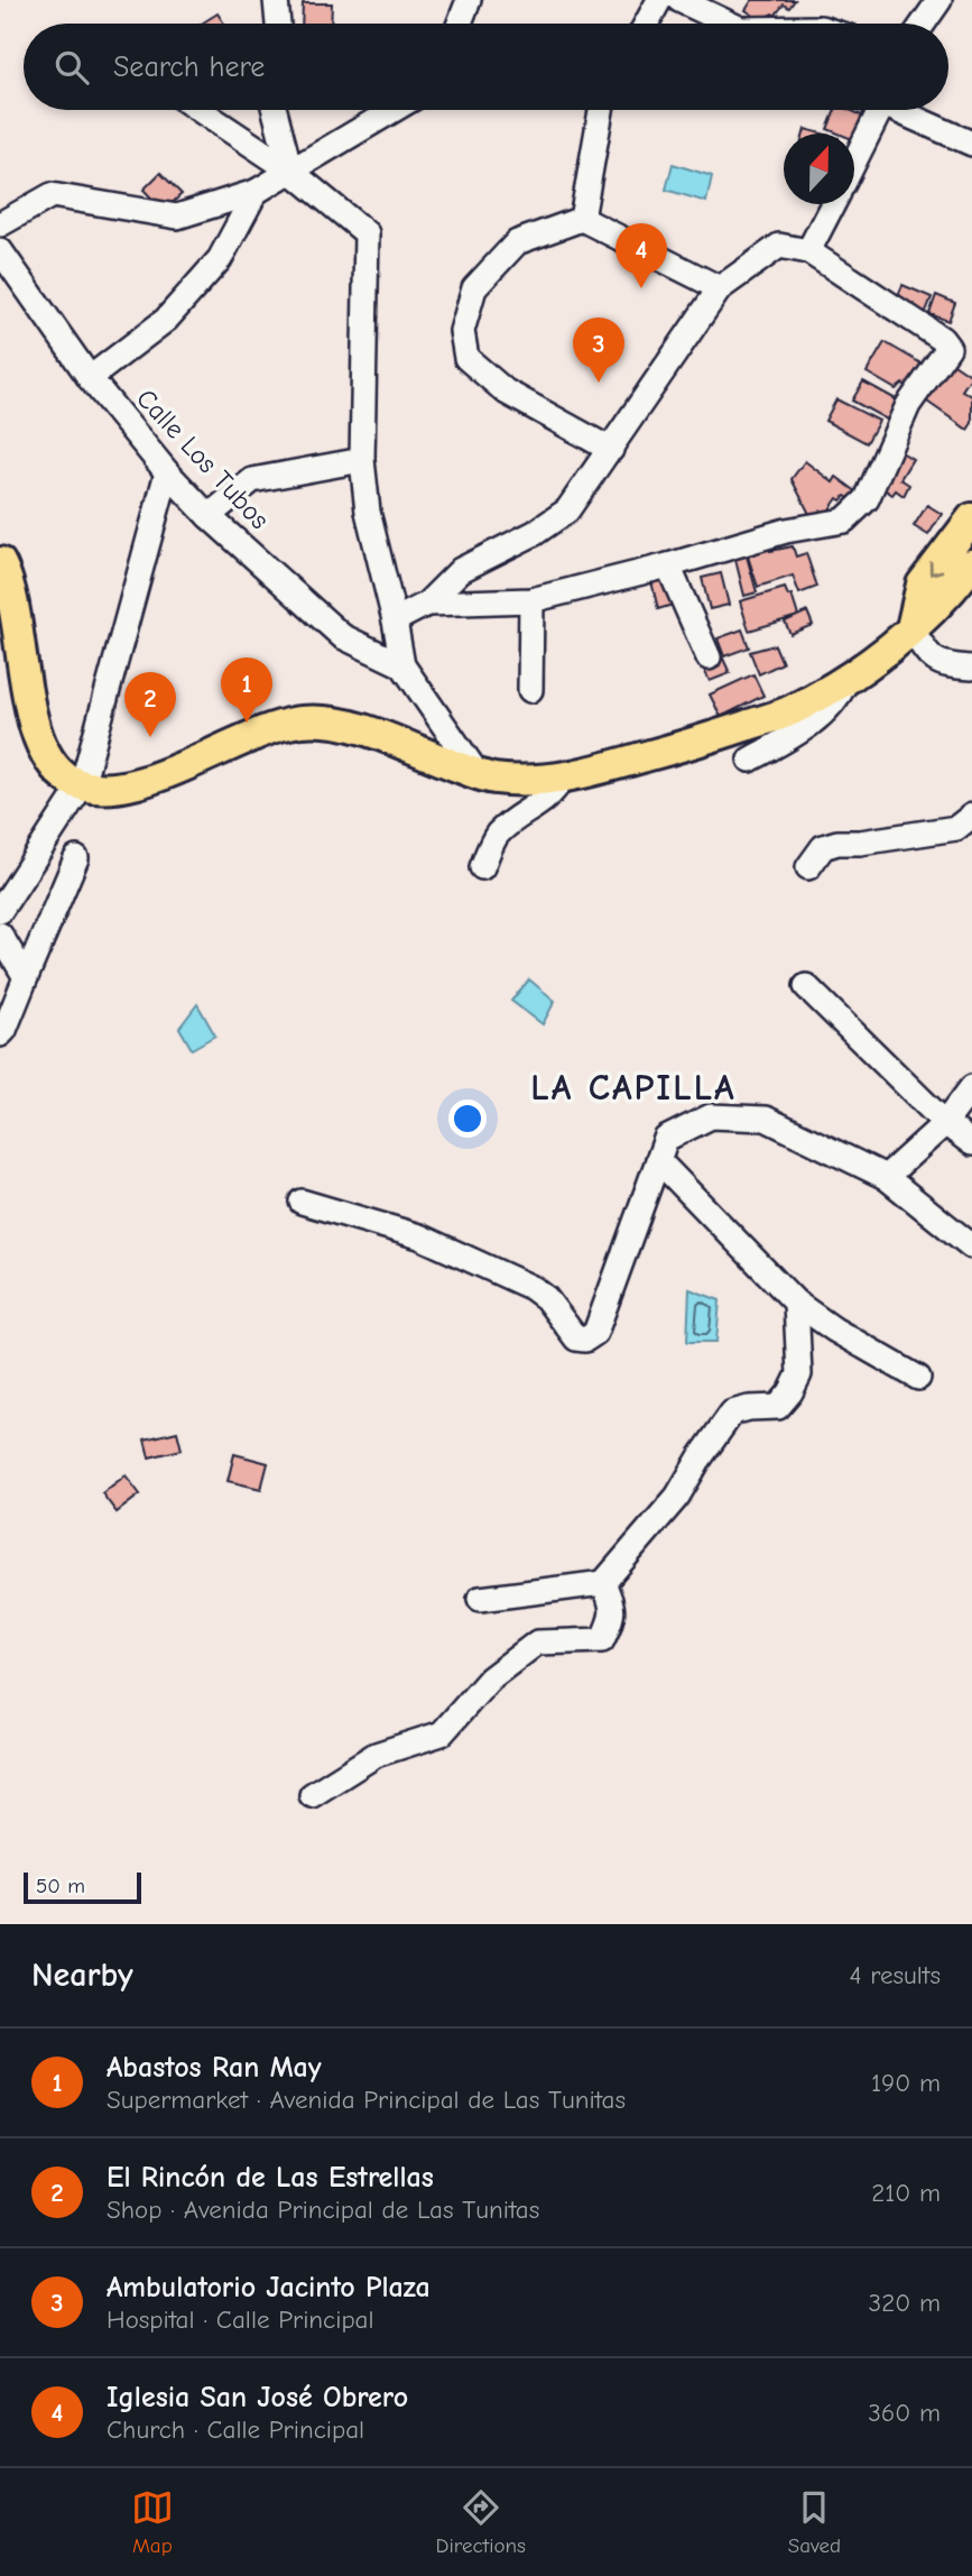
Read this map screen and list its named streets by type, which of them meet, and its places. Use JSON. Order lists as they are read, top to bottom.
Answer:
{
  "streets": {
    "street": ["Calle Los Tubos"]
  },
  "districts": ["LA CAPILLA"],
  "scale_bar": "50 m",
  "north": "top",
  "page": {
    "search": "Search here",
    "pins": [
      "4",
      "3",
      "1",
      "2"
    ],
    "scale": "50 m",
    "heading": ["Nearby", "4 results"],
    "list": [
      {
        "mark": "1",
        "name": "Abastos Ran May",
        "note": "Supermarket · Avenida Principal de Las Tunitas",
        "value": "190 m"
      },
      {
        "mark": "2",
        "name": "El Rincón de Las Estrellas",
        "note": "Shop · Avenida Principal de Las Tunitas",
        "value": "210 m"
      },
      {
        "mark": "3",
        "name": "Ambulatorio Jacinto Plaza",
        "note": "Hospital · Calle Principal",
        "value": "320 m"
      },
      {
        "mark": "4",
        "name": "Iglesia San José Obrero",
        "note": "Church · Calle Principal",
        "value": "360 m"
      }
    ],
    "nav": ["Map", "Directions", "Saved"]
  }
}
